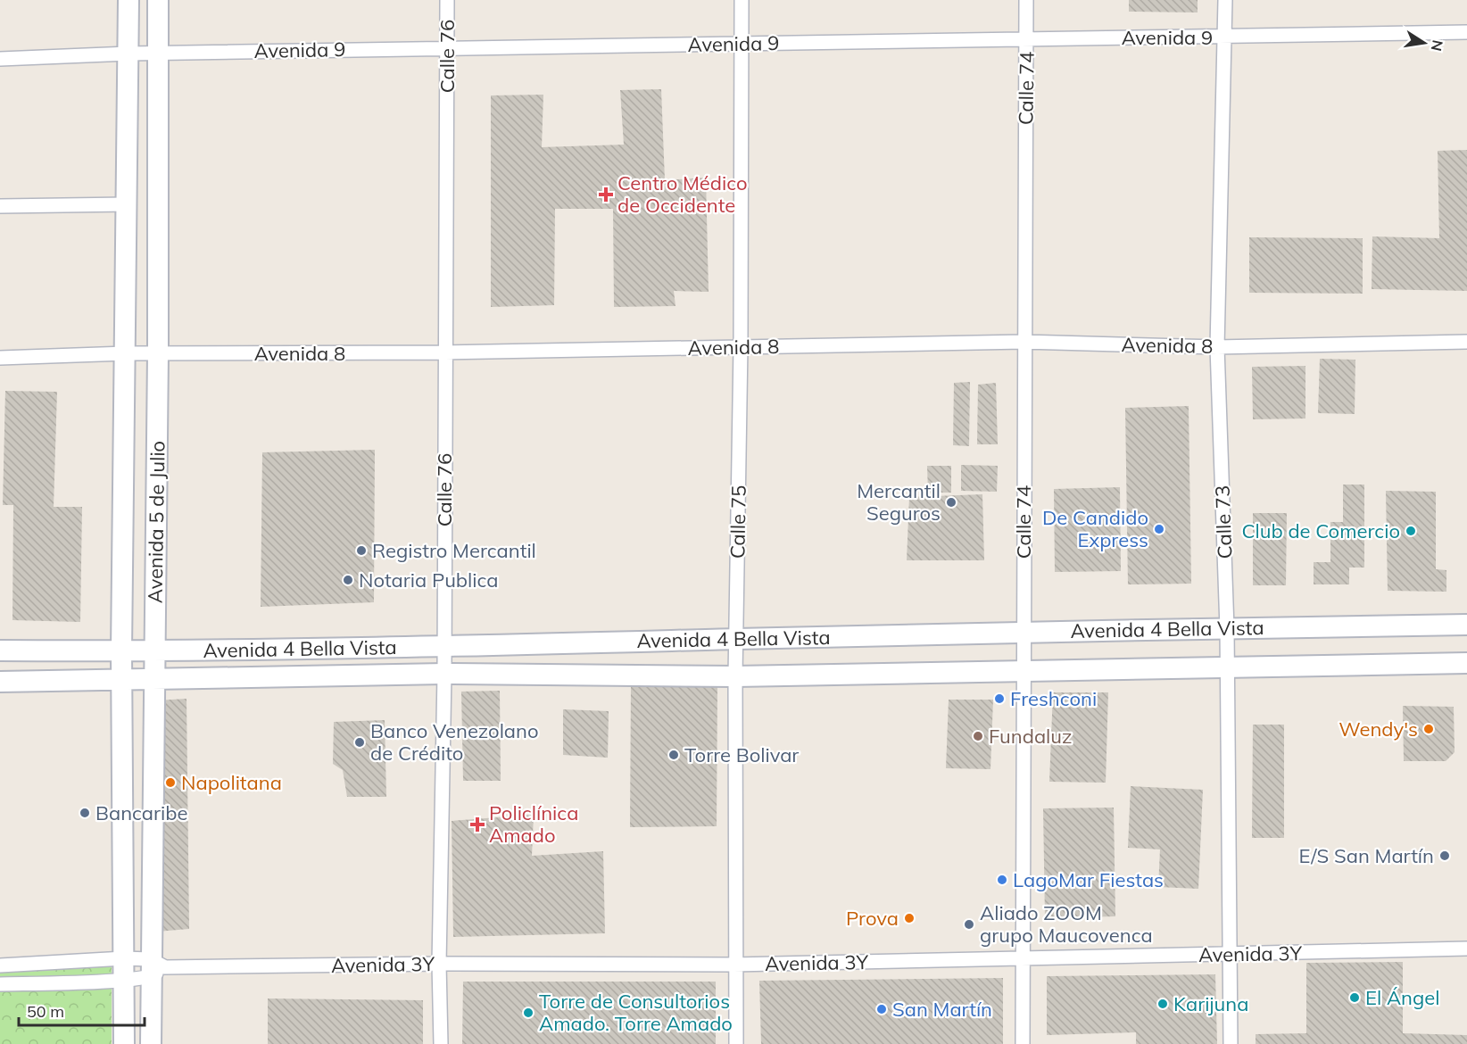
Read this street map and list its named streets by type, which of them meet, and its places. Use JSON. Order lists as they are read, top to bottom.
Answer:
{
  "streets": {
    "street": [
      "Avenida 9",
      "Calle 76",
      "Calle 74",
      "Avenida 8",
      "Avenida 5 de Julio",
      "Calle 75",
      "Calle 73",
      "Avenida 4 Bella Vista",
      "Avenida 3Y"
    ]
  },
  "crossings": [
    ["Avenida 9", "Calle 76"],
    ["Avenida 9", "Calle 74"],
    ["Avenida 9", "Avenida 5 de Julio"],
    ["Avenida 9", "Calle 75"],
    ["Avenida 9", "Calle 73"],
    ["Calle 76", "Avenida 8"],
    ["Calle 76", "Avenida 4 Bella Vista"],
    ["Calle 76", "Avenida 3Y"],
    ["Calle 74", "Avenida 8"],
    ["Calle 74", "Avenida 4 Bella Vista"],
    ["Calle 74", "Avenida 3Y"],
    ["Avenida 8", "Avenida 5 de Julio"],
    ["Avenida 8", "Calle 75"],
    ["Avenida 8", "Calle 73"],
    ["Avenida 5 de Julio", "Avenida 4 Bella Vista"],
    ["Avenida 5 de Julio", "Avenida 3Y"],
    ["Calle 75", "Avenida 4 Bella Vista"],
    ["Calle 75", "Avenida 3Y"],
    ["Calle 73", "Avenida 4 Bella Vista"],
    ["Calle 73", "Avenida 3Y"]
  ],
  "places": {
    "health": ["Centro Médico de Occidente", "Policlínica Amado"],
    "other": [
      "Mercantil Seguros",
      "De Candido Express",
      "Club de Comercio",
      "Registro Mercantil",
      "Notaria Publica",
      "Freshconi",
      "Wendy's",
      "Fundaluz",
      "Banco Venezolano de Crédito",
      "Torre Bolivar",
      "Napolitana",
      "Bancaribe",
      "E/S San Martín",
      "LagoMar Fiestas",
      "Prova",
      "Aliado ZOOM grupo Maucovenca",
      "El Ángel",
      "Karijuna",
      "San Martín",
      "Torre de Consultorios Amado. Torre Amado"
    ]
  },
  "scale_bar": "50 m",
  "north": "right"
}
